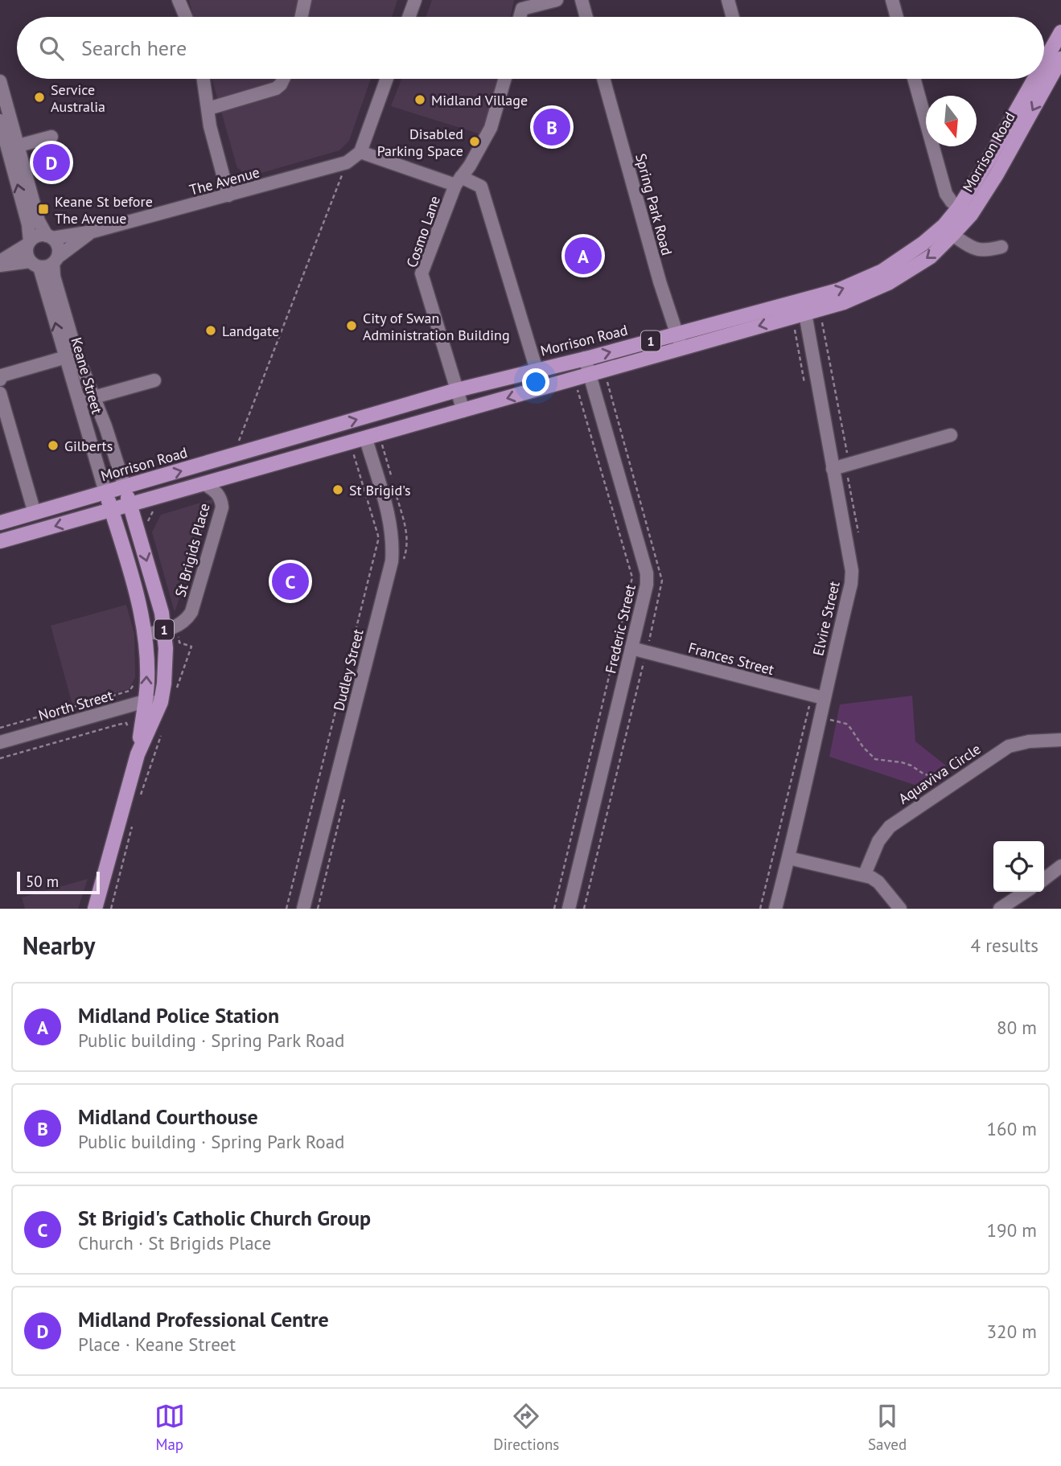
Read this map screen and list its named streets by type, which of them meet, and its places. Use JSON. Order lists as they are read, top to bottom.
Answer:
{
  "streets": {
    "main road": ["Morrison Road", "1"],
    "street": [
      "The Avenue",
      "Spring Park Road",
      "Cosmo Lane",
      "Keane Street",
      "St Brigids Place",
      "Elvire Street",
      "Frederic Street",
      "Frances Street",
      "Dudley Street",
      "North Street",
      "Aquaviva Circle"
    ]
  },
  "crossings": [
    ["Morrison Road", "Spring Park Road"],
    ["Morrison Road", "Cosmo Lane"],
    ["Morrison Road", "1"],
    ["Morrison Road", "Keane Street"],
    ["Morrison Road", "St Brigids Place"],
    ["Morrison Road", "Elvire Street"],
    ["Morrison Road", "Frederic Street"],
    ["Morrison Road", "Dudley Street"],
    ["The Avenue", "Keane Street"],
    ["1", "Keane Street"],
    ["1", "St Brigids Place"],
    ["1", "North Street"],
    ["Elvire Street", "Frances Street"],
    ["Frederic Street", "Frances Street"]
  ],
  "places": {
    "other": [
      "Service Australia",
      "Midland Village",
      "Disabled Parking Space",
      "City of Swan Administration Building",
      "Landgate",
      "Gilberts",
      "St Brigid's"
    ],
    "transit": ["Keane St before The Avenue"]
  },
  "scale_bar": "50 m",
  "north": "bottom",
  "page": {
    "search": "Search here",
    "pins": [
      "B",
      "D",
      "A",
      "C"
    ],
    "scale": "50 m",
    "heading": ["Nearby", "4 results"],
    "list": [
      {
        "mark": "A",
        "name": "Midland Police Station",
        "note": "Public building · Spring Park Road",
        "value": "80 m"
      },
      {
        "mark": "B",
        "name": "Midland Courthouse",
        "note": "Public building · Spring Park Road",
        "value": "160 m"
      },
      {
        "mark": "C",
        "name": "St Brigid's Catholic Church Group",
        "note": "Church · St Brigids Place",
        "value": "190 m"
      },
      {
        "mark": "D",
        "name": "Midland Professional Centre",
        "note": "Place · Keane Street",
        "value": "320 m"
      }
    ],
    "nav": ["Map", "Directions", "Saved"]
  }
}
